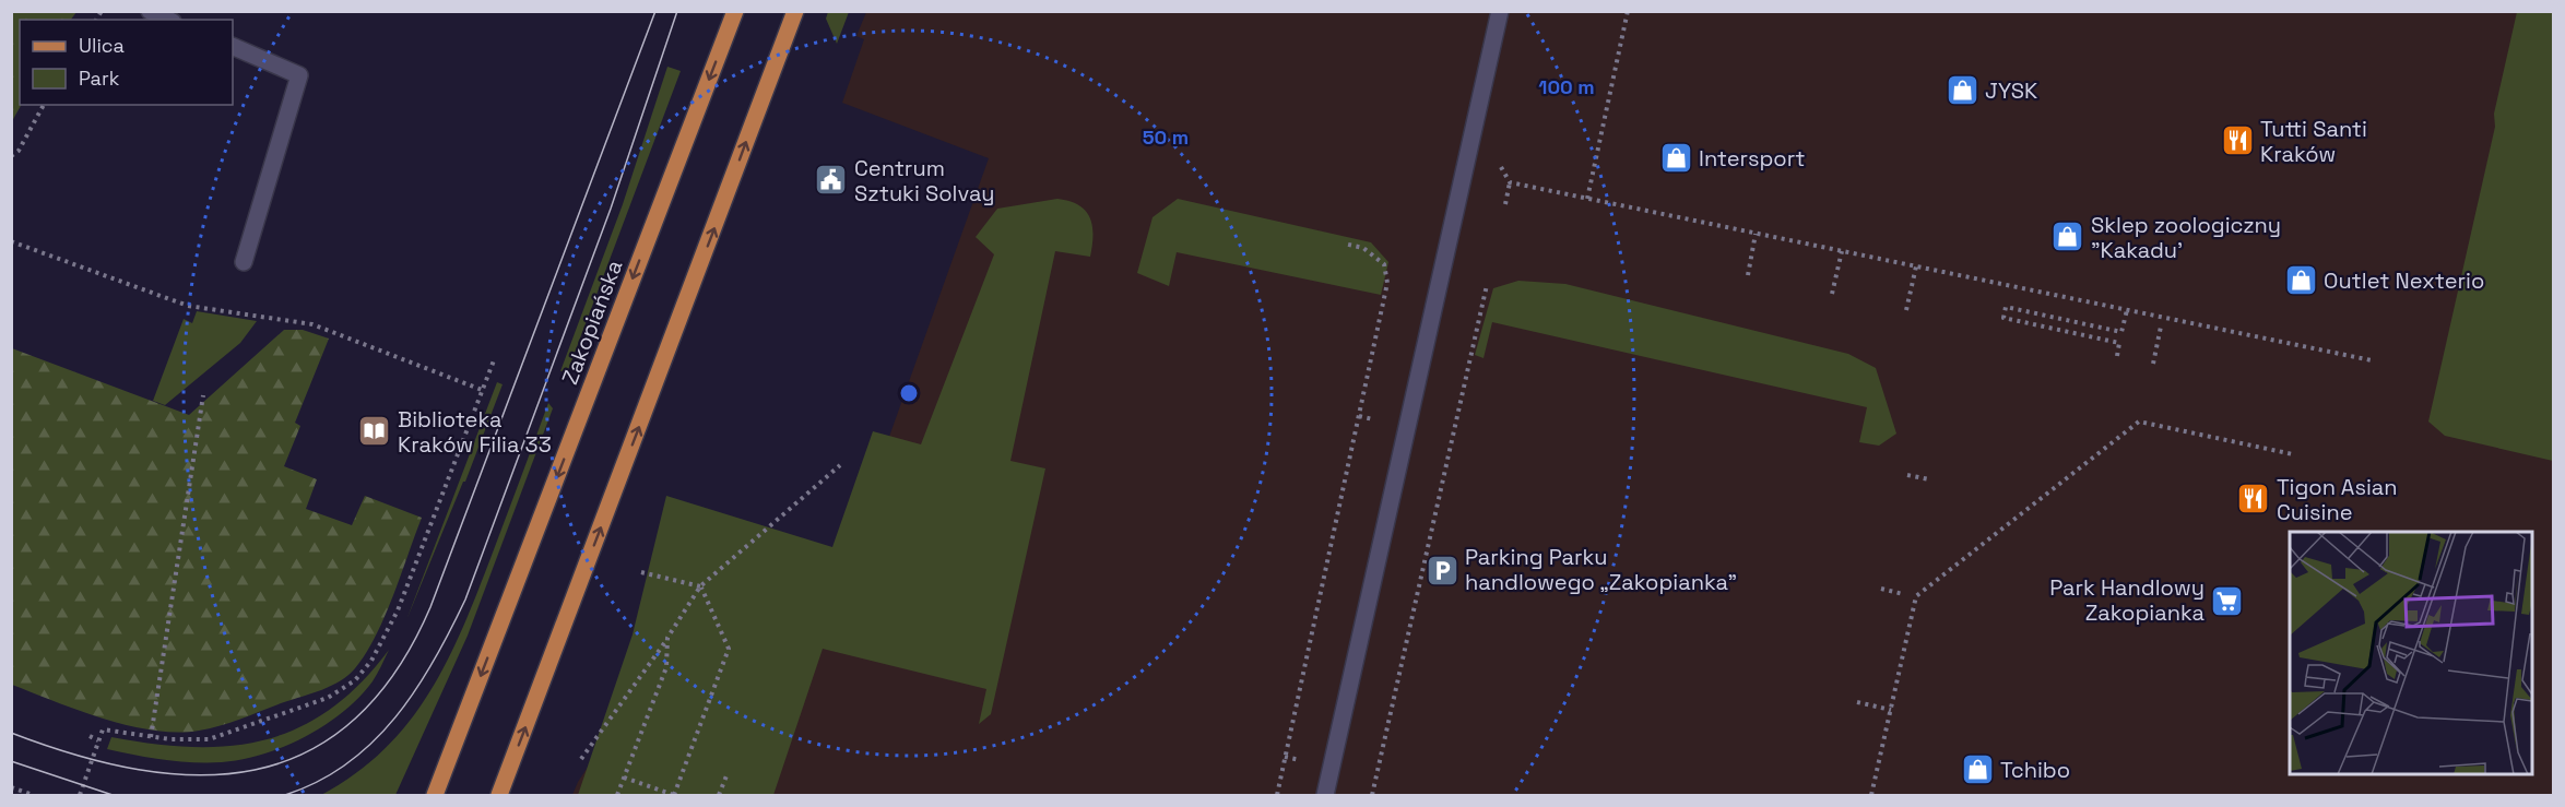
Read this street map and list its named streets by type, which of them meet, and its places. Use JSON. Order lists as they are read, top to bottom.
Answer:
{
  "streets": {
    "main road": ["Zakopiańska"]
  },
  "places": {
    "shop": [
      "JYSK",
      "Intersport",
      "Sklep zoologiczny \"Kakadu'",
      "Outlet Nexterio",
      "Tchibo"
    ],
    "restaurant": ["Tutti Santi Kraków", "Tigon Asian Cuisine"],
    "public building": ["Centrum Sztuki Solvay"],
    "library": ["Biblioteka Kraków Filia 33"],
    "parking": ["Parking Parku handlowego „Zakopianka”"],
    "supermarket": ["Park Handlowy Zakopianka"]
  },
  "legend": ["Ulica", "Park"],
  "rings": ["100 m", "50 m"]
}
